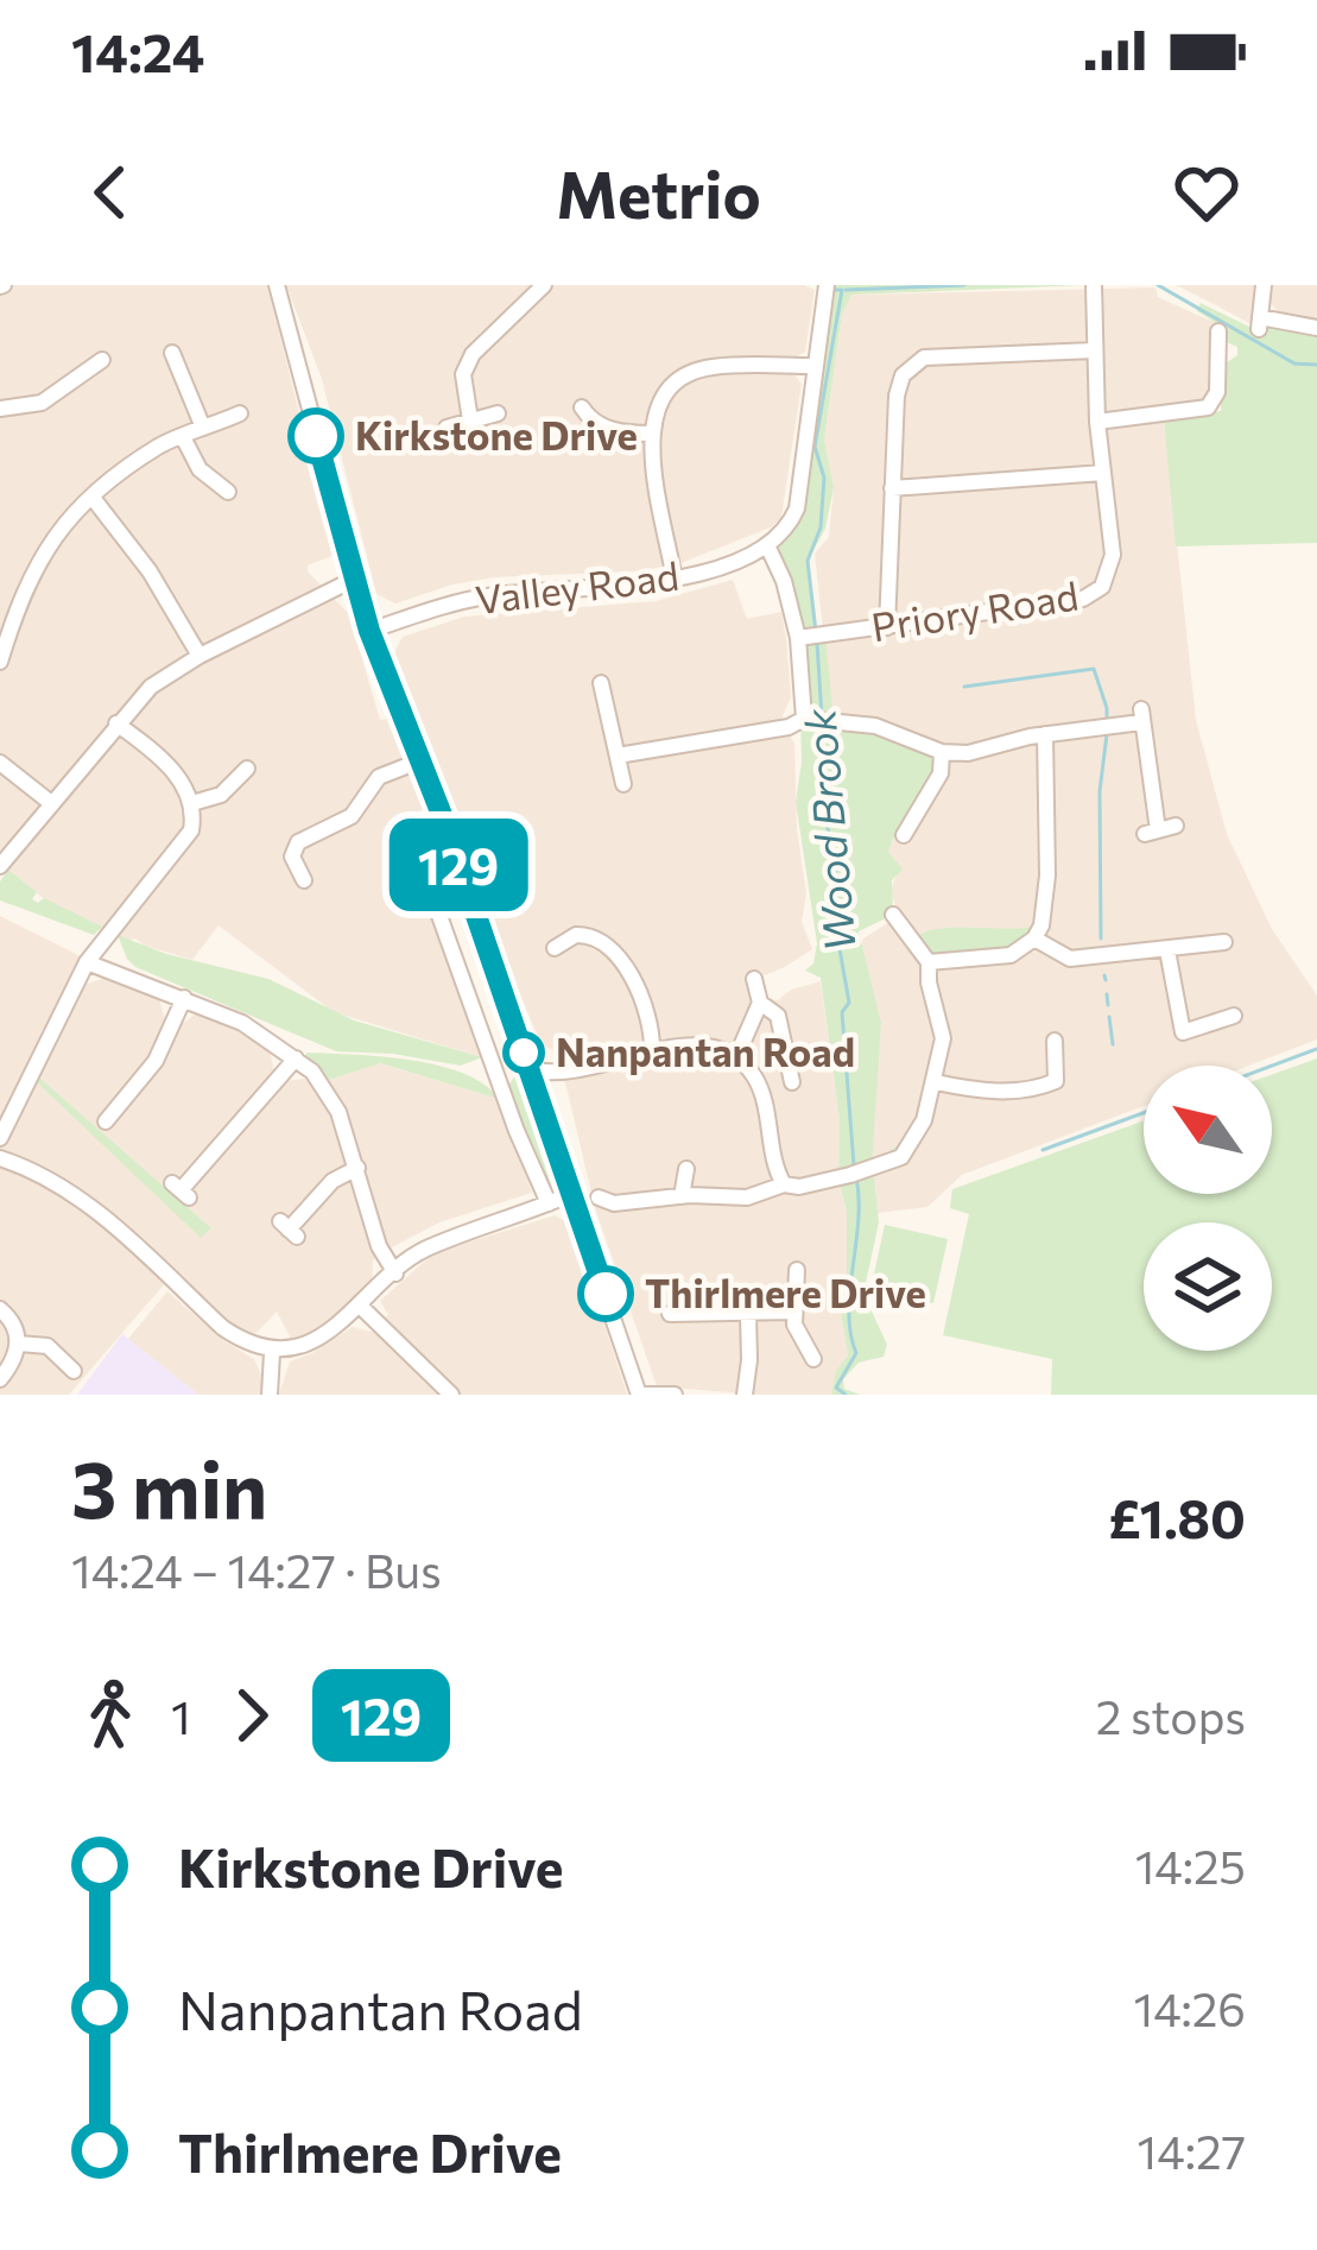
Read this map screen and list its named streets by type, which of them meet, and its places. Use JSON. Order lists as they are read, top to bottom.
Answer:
{
  "streets": {
    "street": ["Valley Road", "Priory Road"]
  },
  "water": ["Wood Brook"],
  "places": ["Kirkstone Drive", "Nanpantan Road", "Thirlmere Drive"],
  "lines": ["bus line 129"],
  "north": "top left",
  "page": {
    "status": "14:24",
    "header": "Metrio",
    "on_map": "129",
    "heading": ["3 min", "14:24 – 14:27 · Bus", "£1.80"],
    "legs": ["1", "129", "2 stops"],
    "list": [
      {
        "name": "Kirkstone Drive",
        "value": "14:25"
      },
      {
        "name": "Nanpantan Road",
        "value": "14:26"
      },
      {
        "name": "Thirlmere Drive",
        "value": "14:27"
      }
    ]
  }
}
